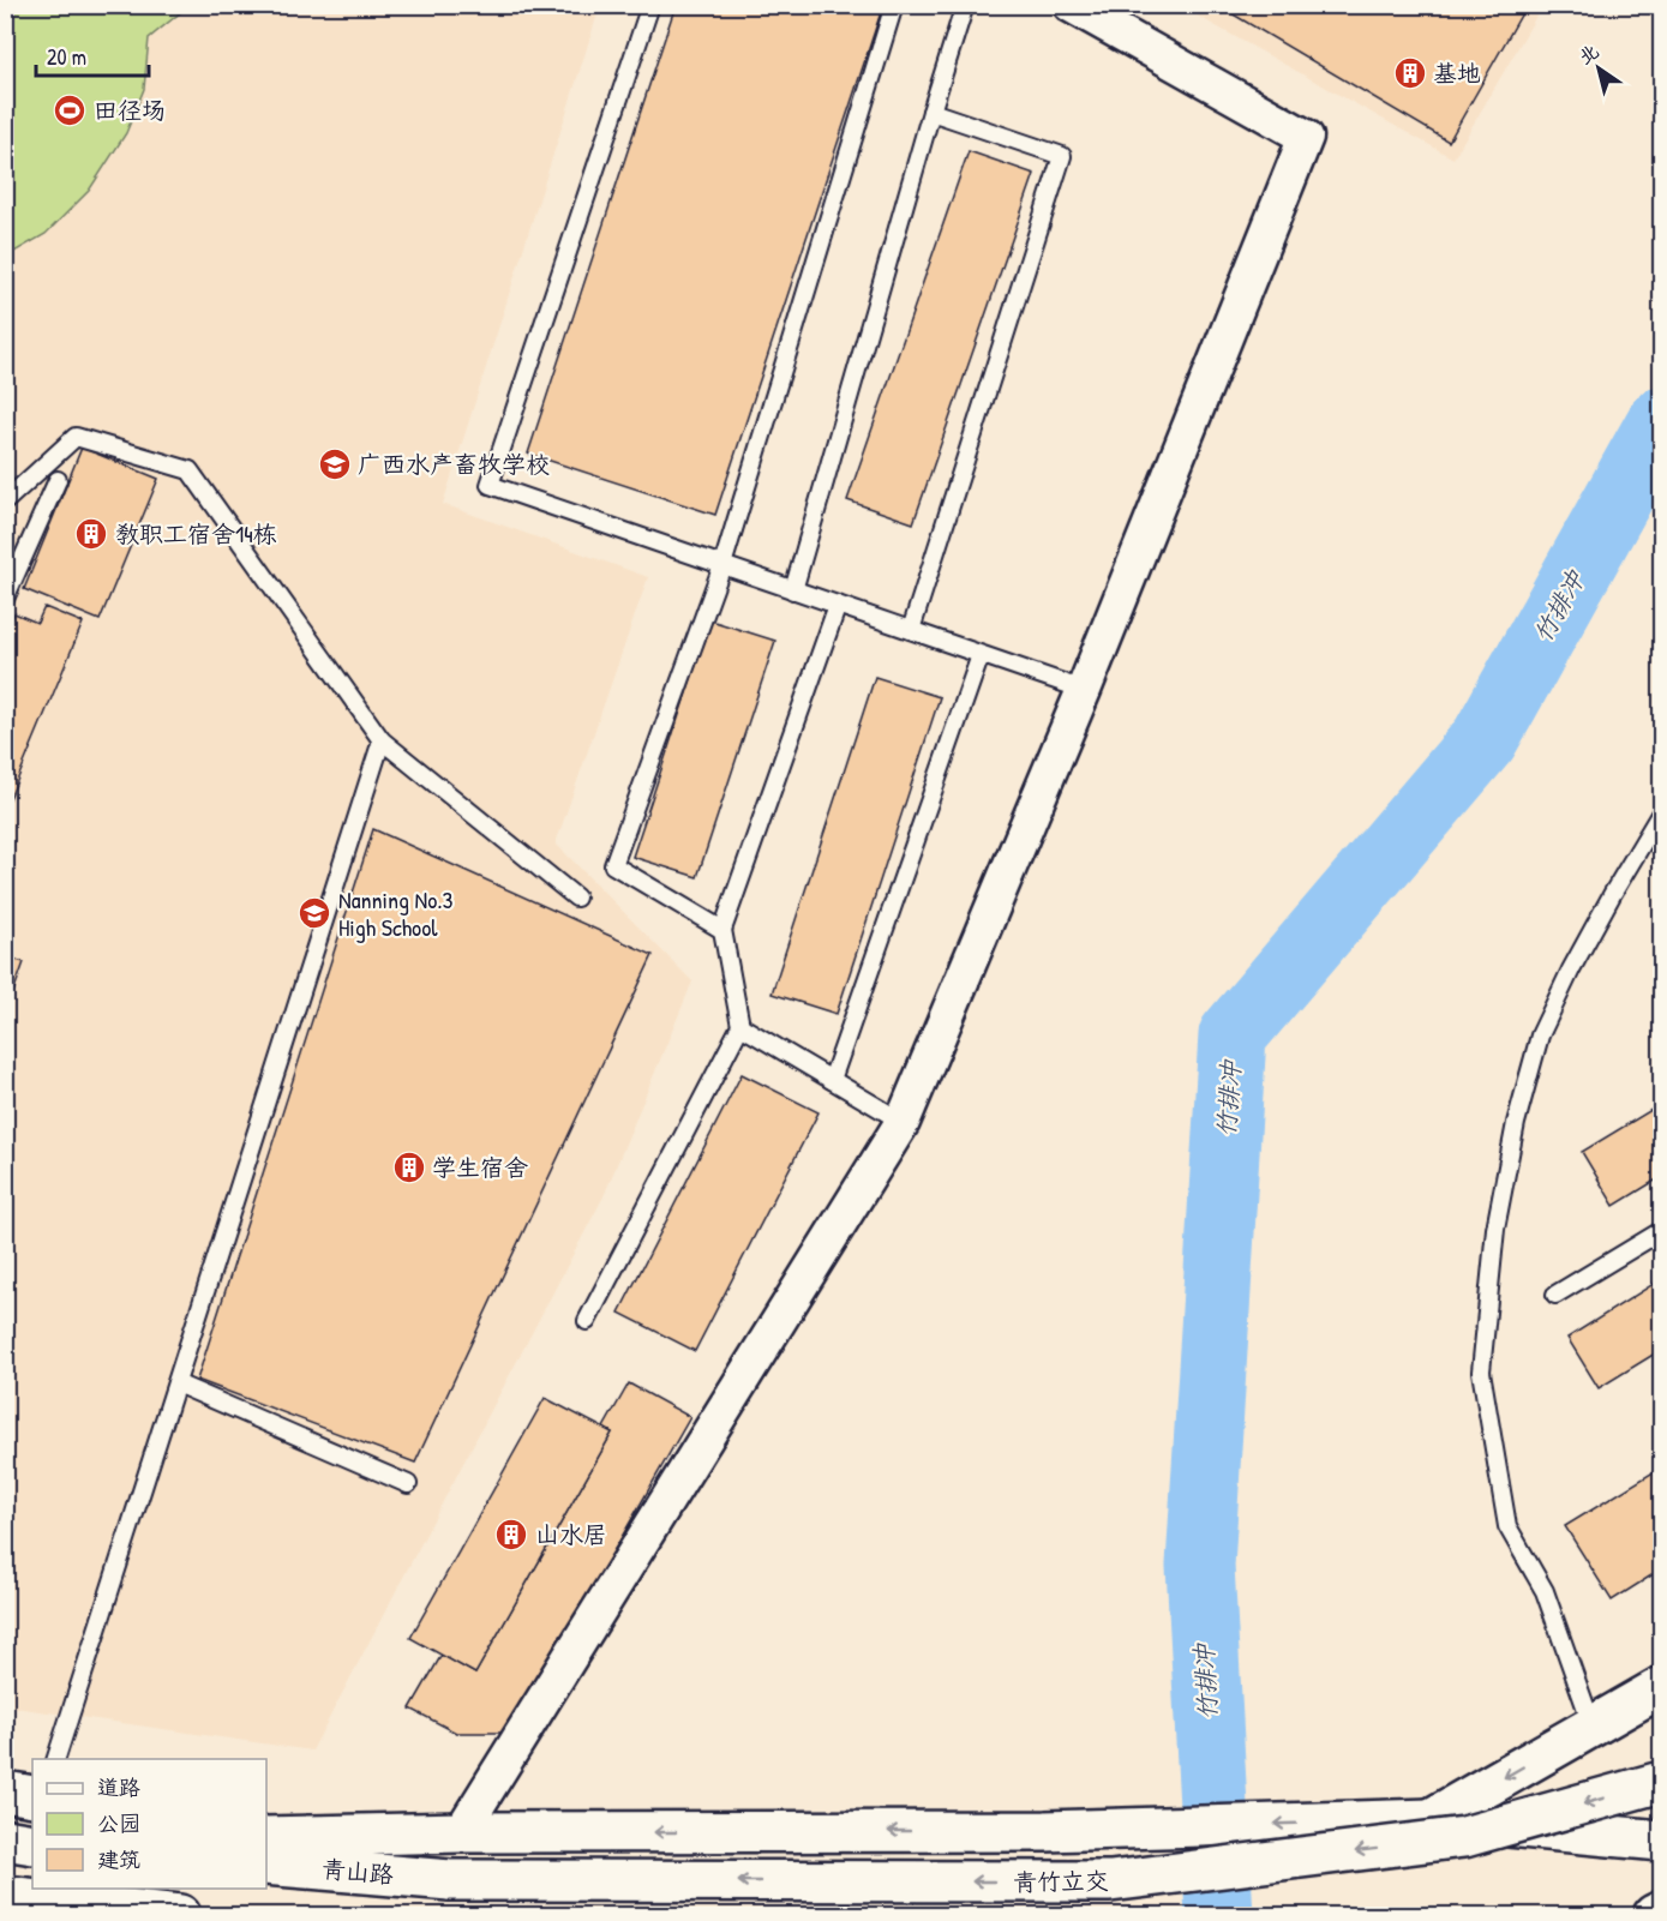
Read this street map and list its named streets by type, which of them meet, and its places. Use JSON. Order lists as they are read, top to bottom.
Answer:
{
  "streets": {
    "main road": ["青山路", "青竹立交"]
  },
  "crossings": [
    ["青山路", "青竹立交"]
  ],
  "water": ["竹排冲"],
  "places": {
    "building": [
      "基地",
      "教职工宿舍14栋",
      "学生宿舍",
      "山水居"
    ],
    "sports": ["田径场"],
    "school or university": ["广西水产畜牧学校", "Nanning No.3 High School"]
  },
  "legend": ["道路", "公园", "建筑"],
  "scale_bar": "20 m",
  "north": "top left"
}
